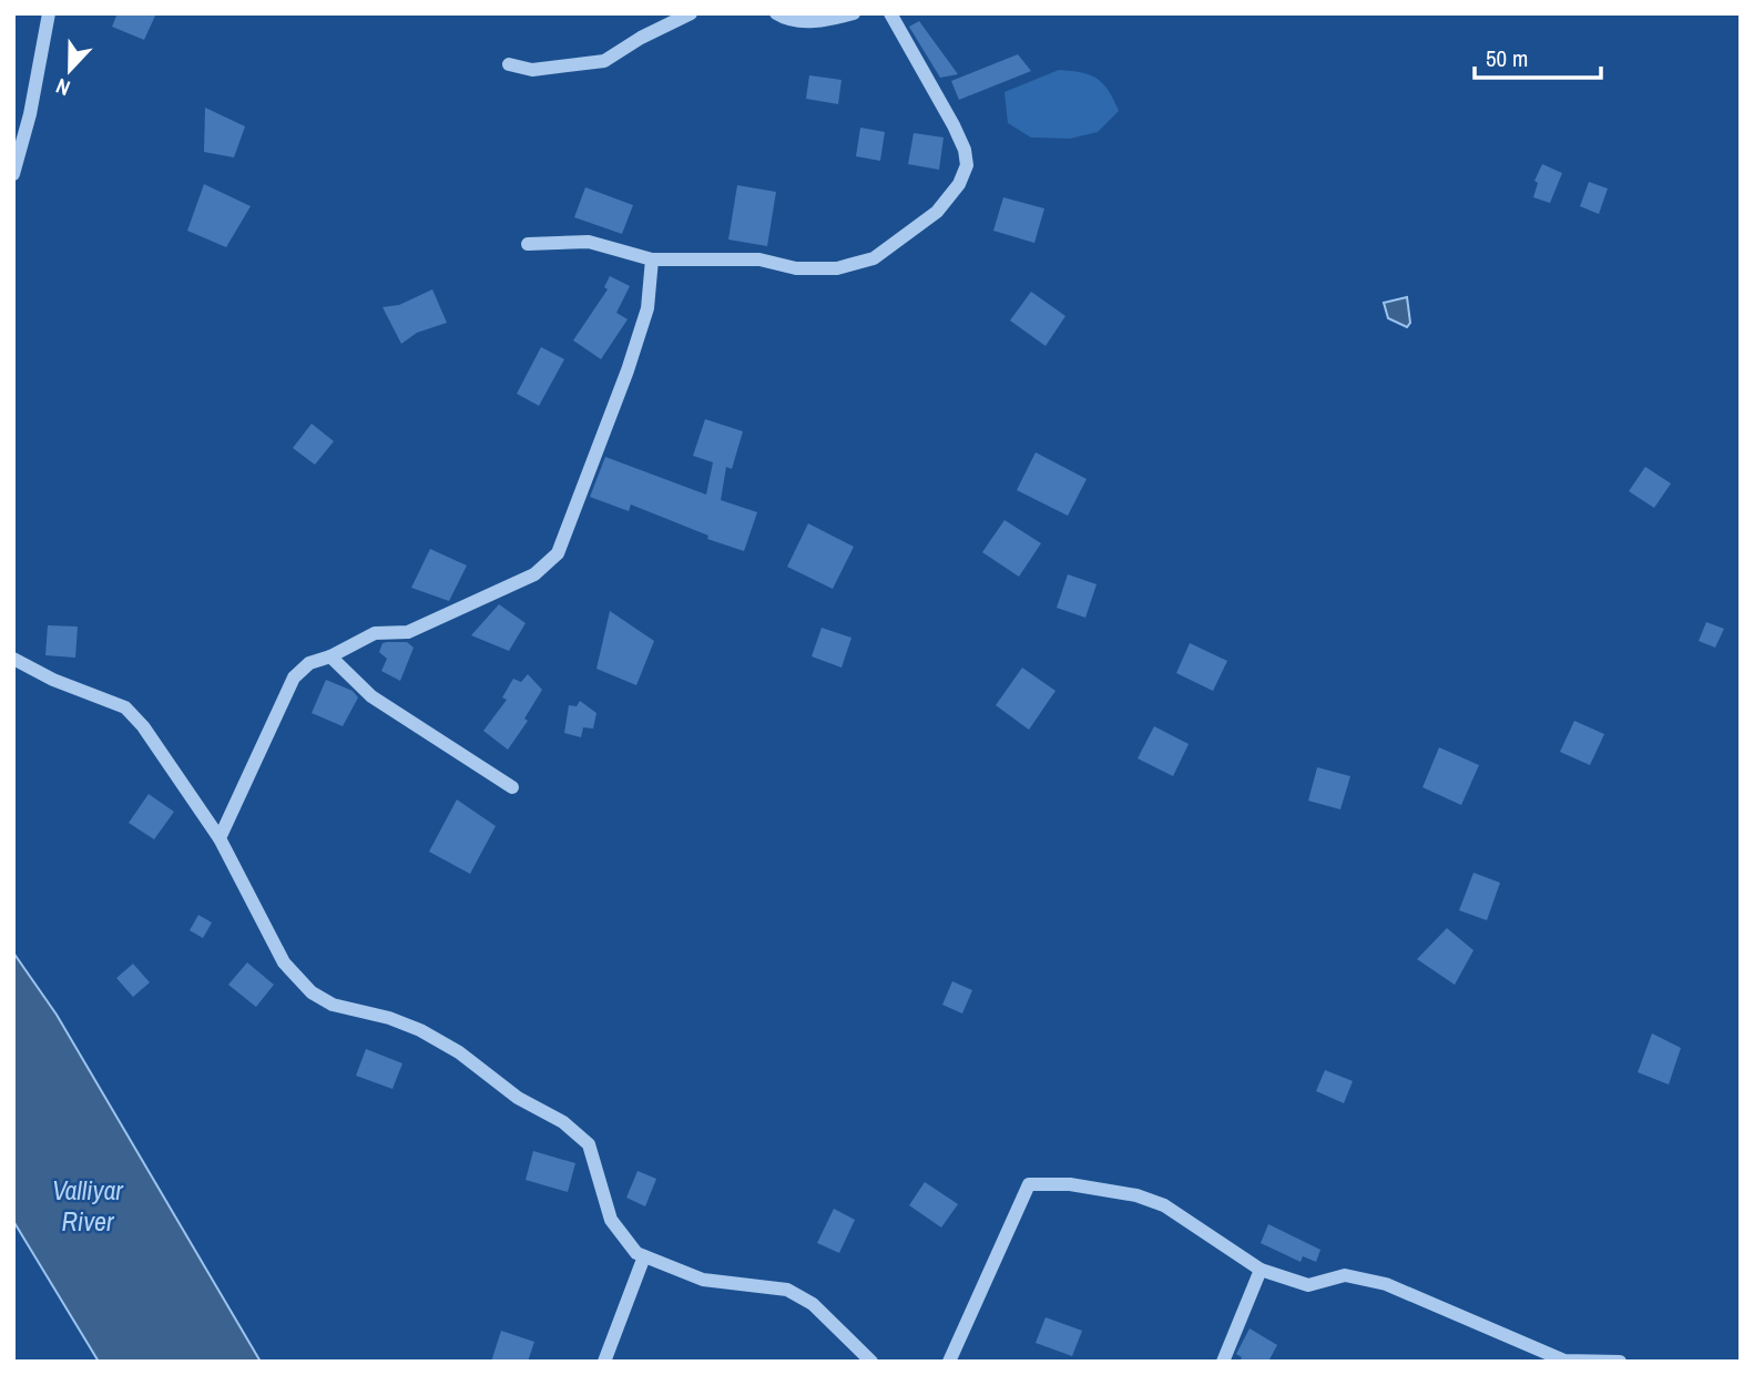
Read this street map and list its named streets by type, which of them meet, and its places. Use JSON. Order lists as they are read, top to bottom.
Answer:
{
  "water": ["Valliyar River"],
  "scale_bar": "50 m",
  "north": "bottom"
}
